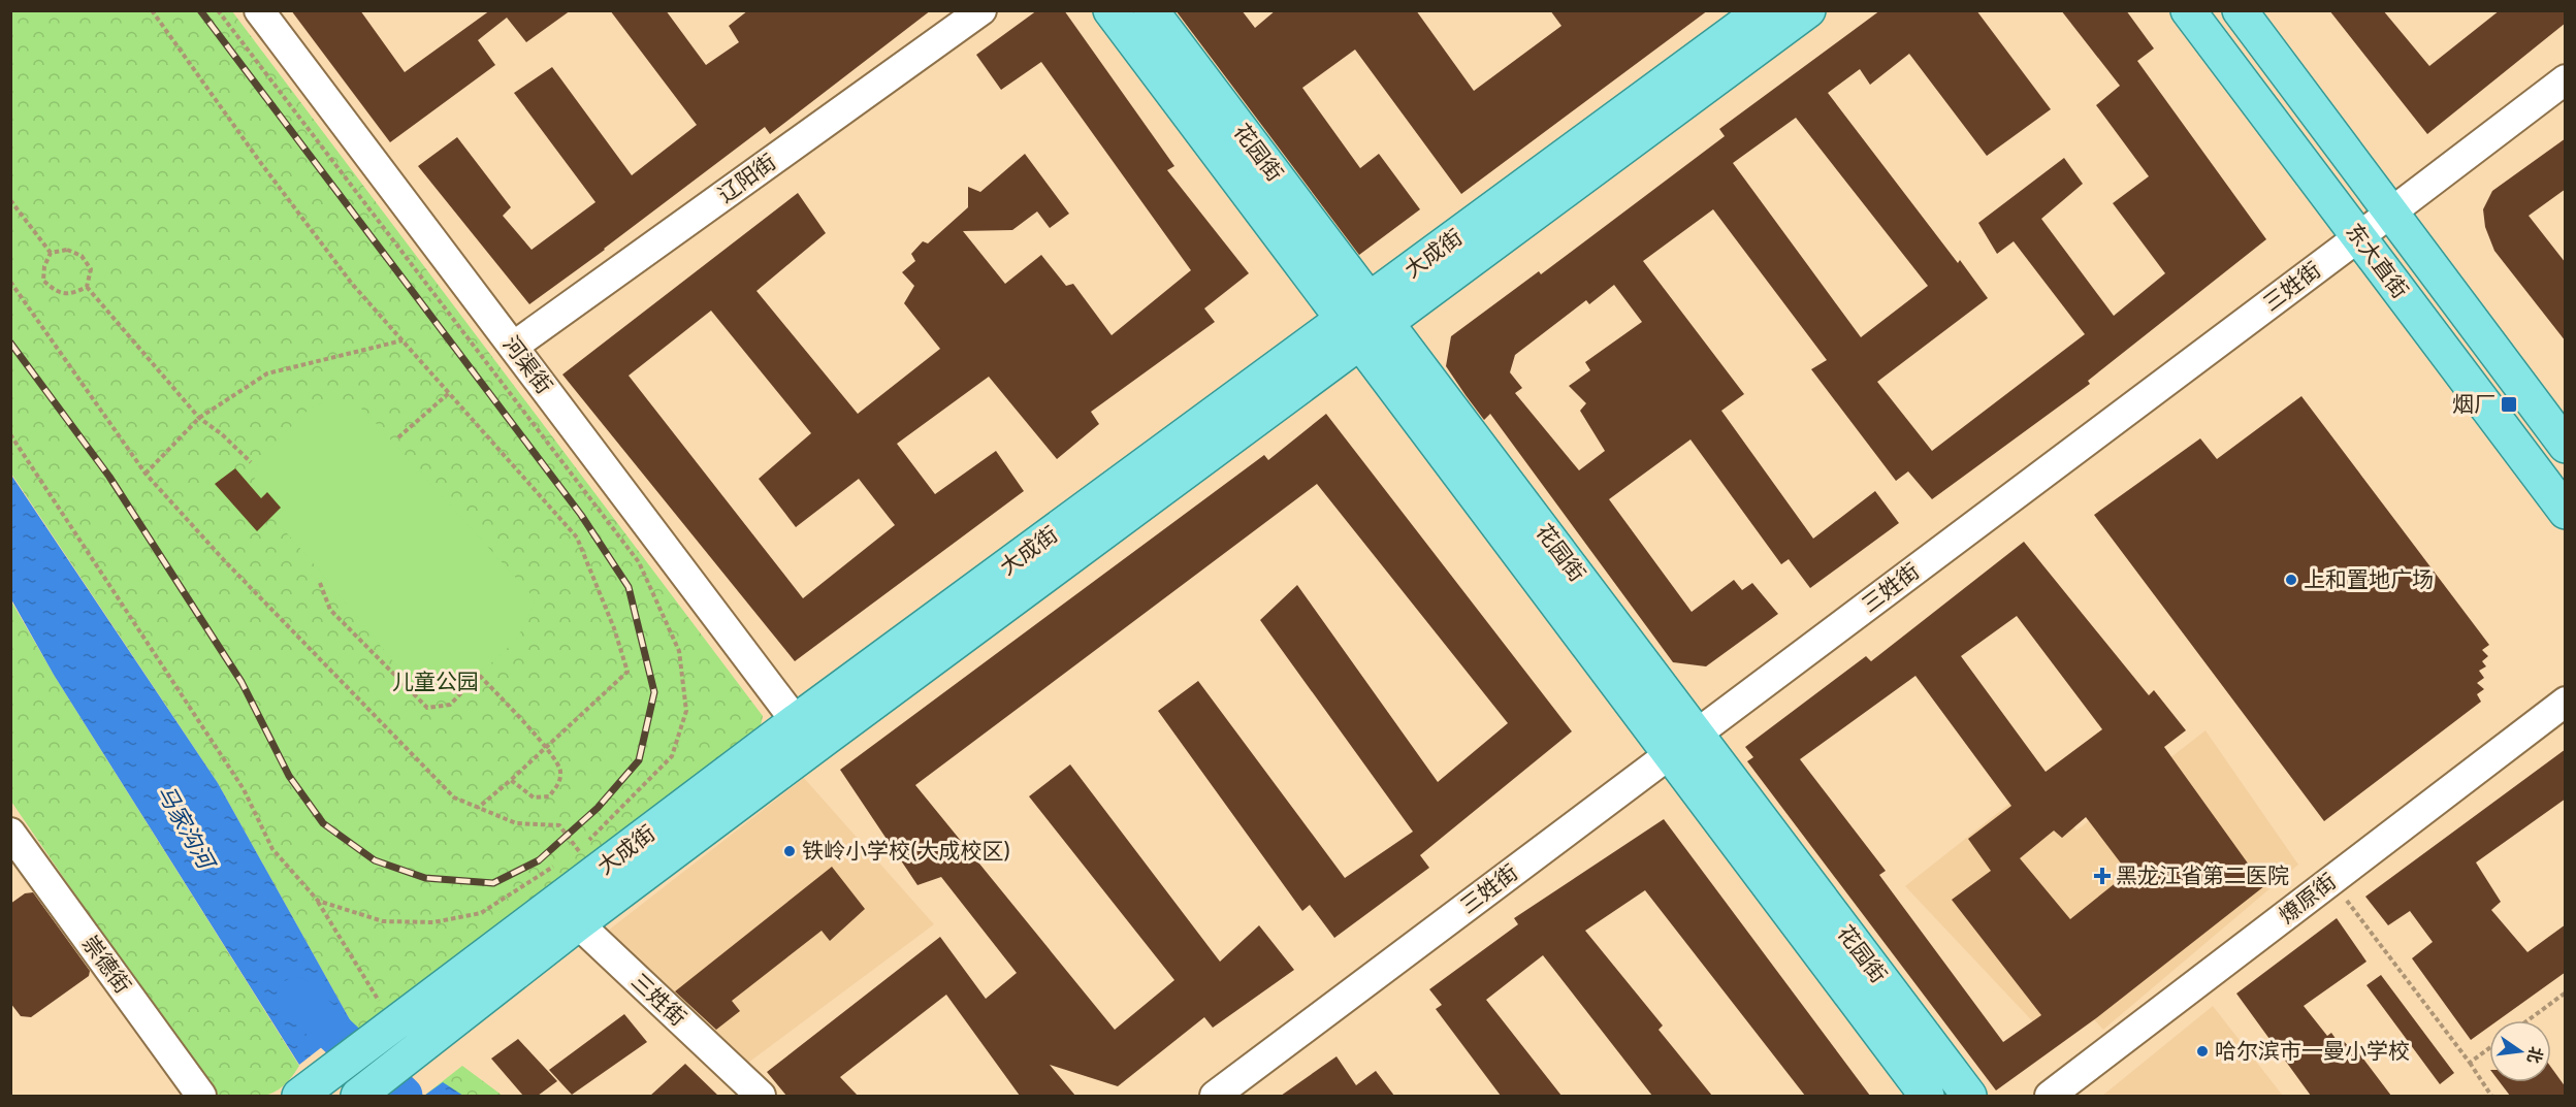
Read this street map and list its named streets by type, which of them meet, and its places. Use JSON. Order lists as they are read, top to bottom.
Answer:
{
  "streets": {
    "main road": ["花园街", "大成街", "东大直街"],
    "street": [
      "辽阳街",
      "三姓街",
      "河渠街",
      "燎原街",
      "崇德街"
    ]
  },
  "crossings": [
    ["花园街", "大成街"],
    ["花园街", "三姓街"],
    ["辽阳街", "河渠街"],
    ["大成街", "三姓街"],
    ["大成街", "河渠街"],
    ["东大直街", "三姓街"]
  ],
  "water": ["马家沟河"],
  "parks": ["儿童公园"],
  "places": {
    "transit": ["烟厂"],
    "other": ["上和置地广场", "铁岭小学校(大成校区)", "哈尔滨市一曼小学校"],
    "health": ["黑龙江省第二医院"]
  },
  "north": "right"
}
